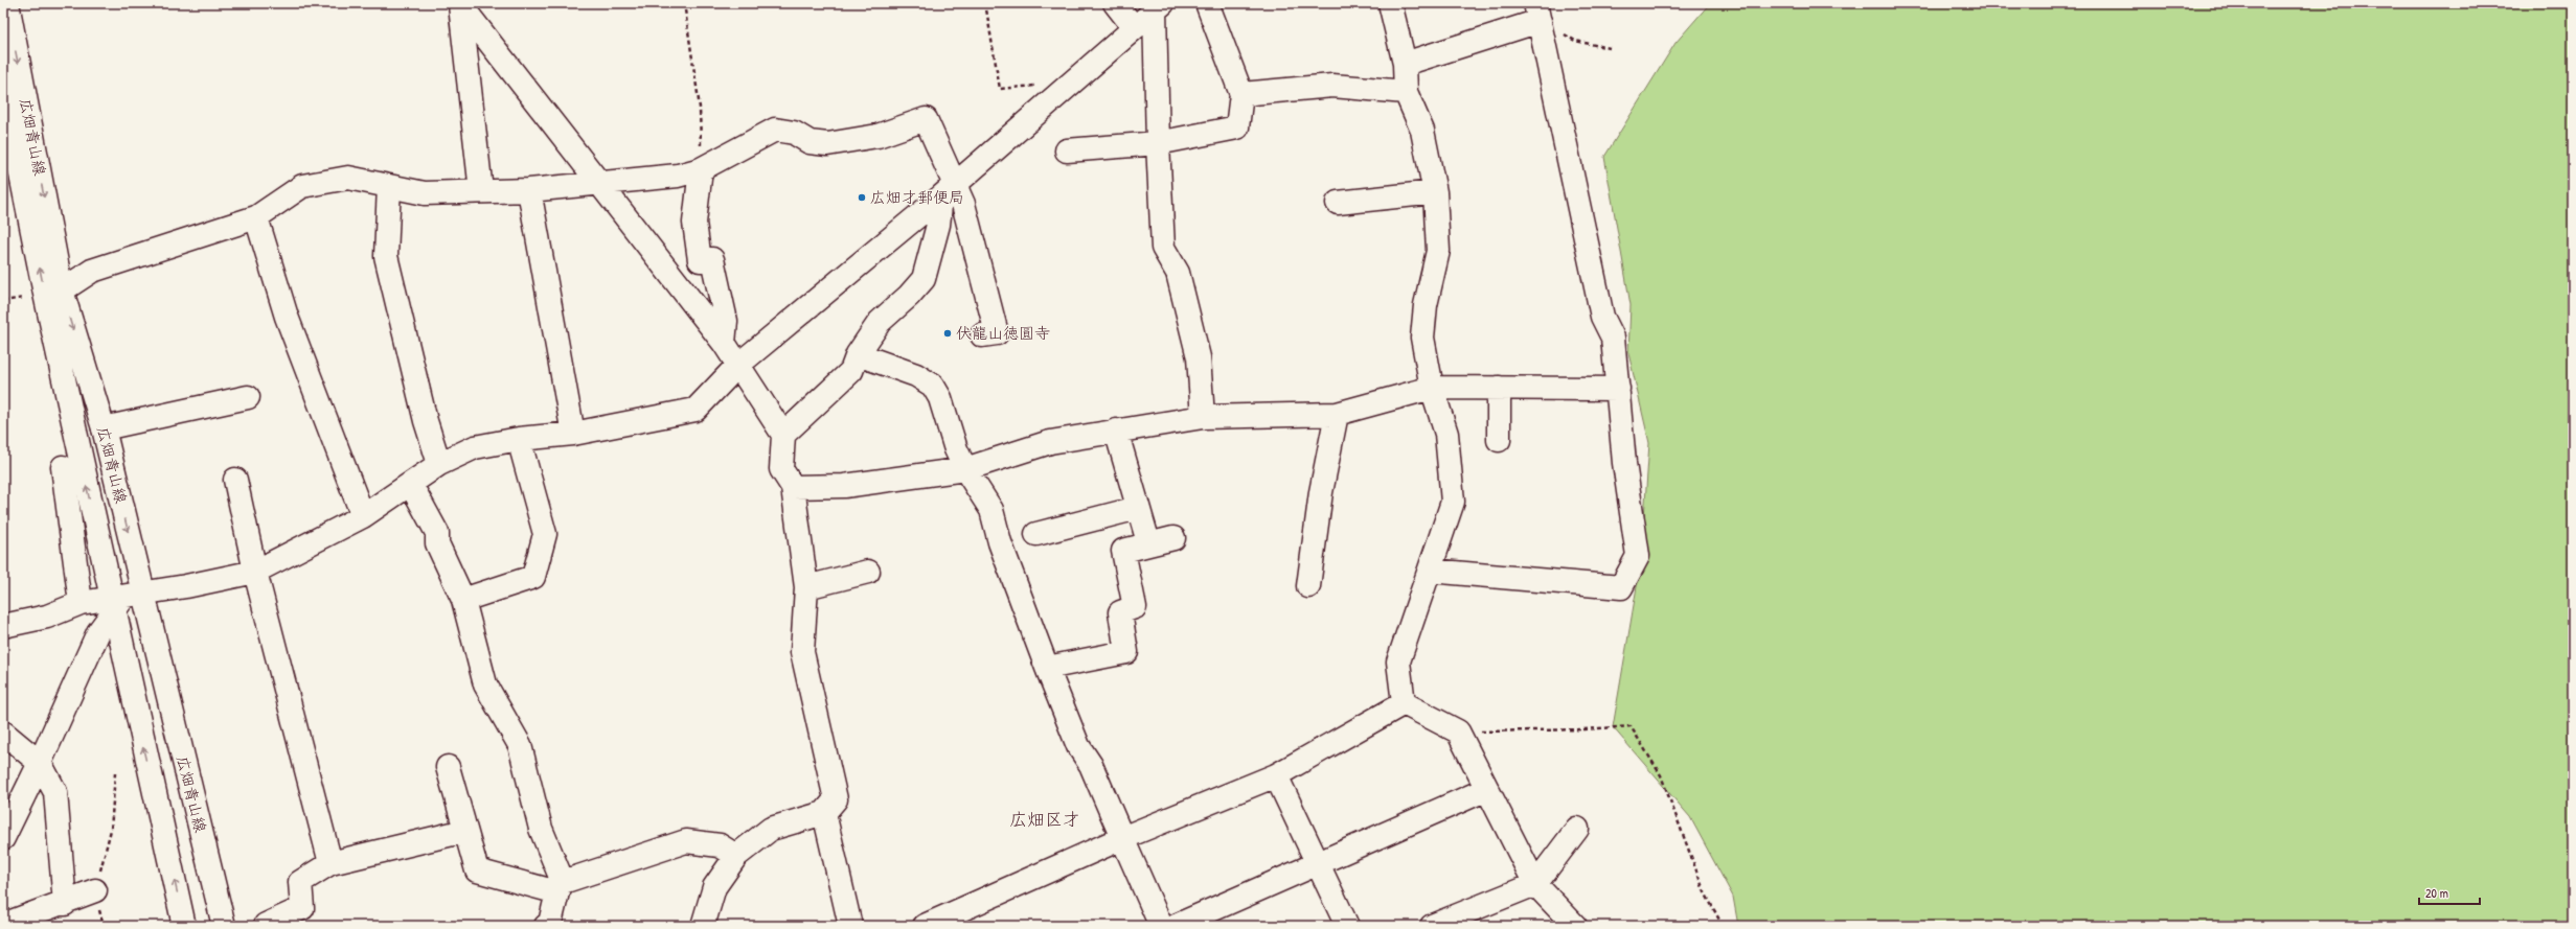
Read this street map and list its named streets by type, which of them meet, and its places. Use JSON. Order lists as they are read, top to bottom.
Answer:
{
  "streets": {
    "street": ["広畑青山線"]
  },
  "districts": ["広畑区才"],
  "places": ["広畑才郵便局", "伏龍山徳圓寺"],
  "scale_bar": "20 m"
}
